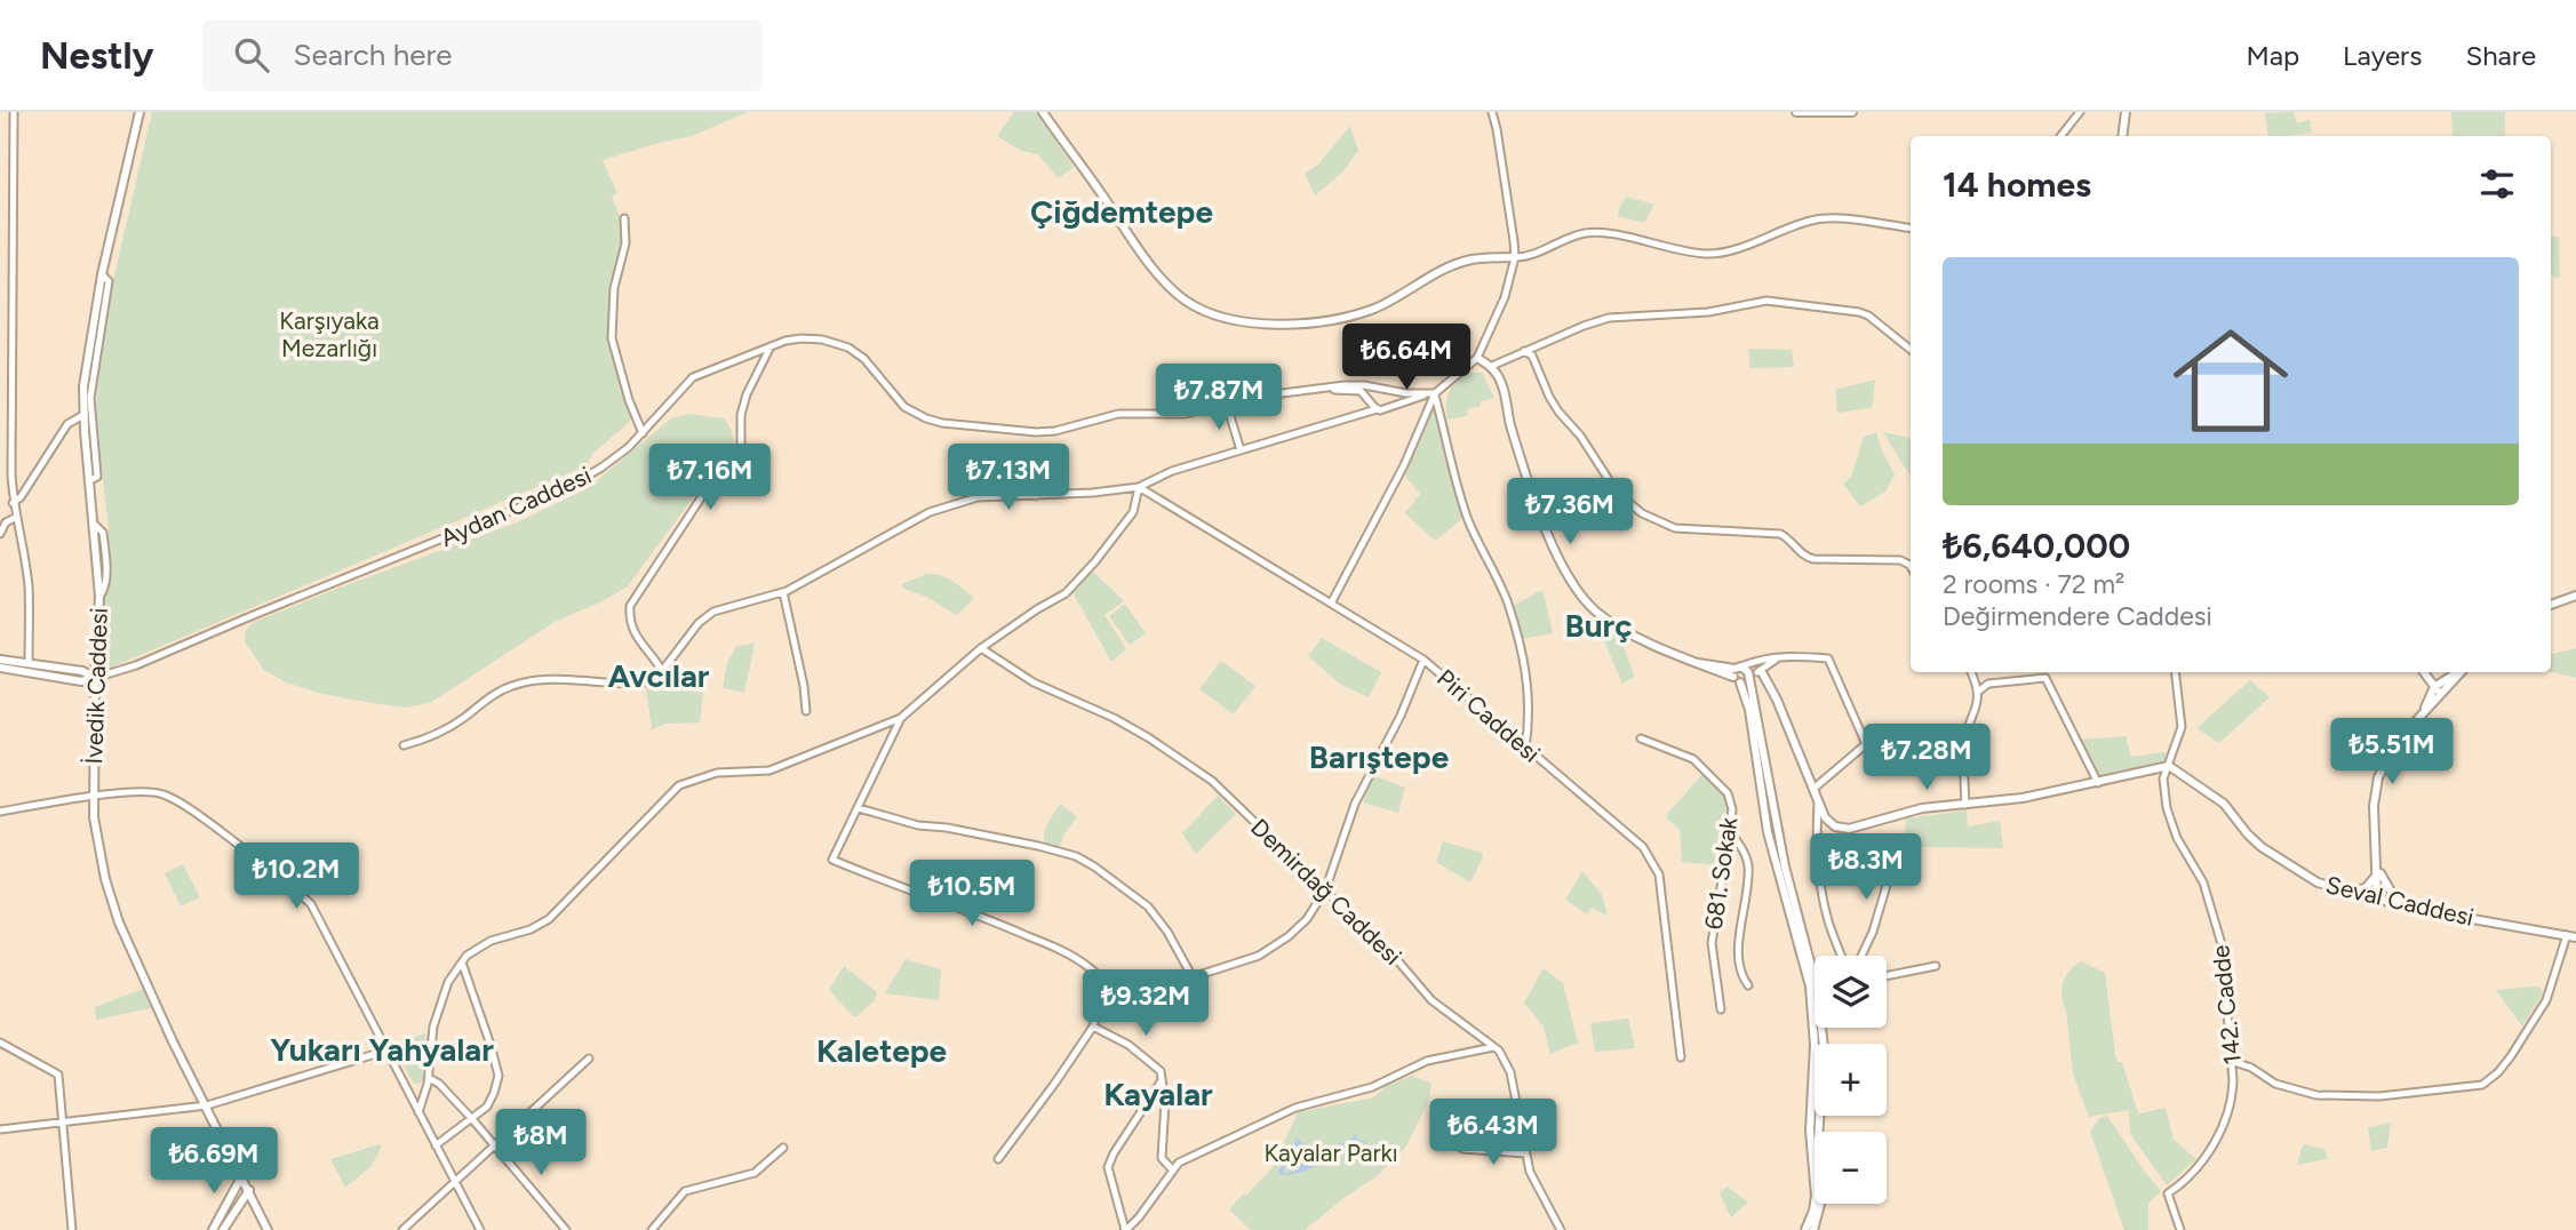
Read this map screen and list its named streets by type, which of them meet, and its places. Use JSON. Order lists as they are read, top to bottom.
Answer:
{
  "streets": {
    "main road": ["İvedik Caddesi", "Seval Caddesi"],
    "street": [
      "Aydan Caddesi",
      "Piri Caddesi",
      "681. Sokak",
      "Demirdağ Caddesi",
      "142. Cadde"
    ]
  },
  "crossings": [
    ["Aydan Caddesi", "İvedik Caddesi"],
    ["Seval Caddesi", "142. Cadde"]
  ],
  "districts": [
    "Çiğdemtepe",
    "Burç",
    "Avcılar",
    "Barıştepe",
    "Yukarı Yahyalar",
    "Kaletepe",
    "Kayalar"
  ],
  "parks": ["Karşıyaka Mezarlığı", "Kayalar Parkı"],
  "page": {
    "header": "Nestly",
    "search": "Search here",
    "nav": ["Map", "Layers", "Share"],
    "heading": "14 homes",
    "list": [
      {
        "name": "₺6,640,000",
        "note": "2 rooms · 72 m² · Değirmendere Caddesi"
      }
    ],
    "price": [
      "₺6.64M",
      "₺7.87M",
      "₺7.16M",
      "₺7.13M",
      "₺7.36M",
      "₺5.51M",
      "₺7.28M",
      "₺8.3M",
      "₺10.2M",
      "₺10.5M",
      "₺9.32M",
      "₺6.43M",
      "₺8M",
      "₺6.69M"
    ],
    "map_buttons": ["+", "−"]
  }
}
